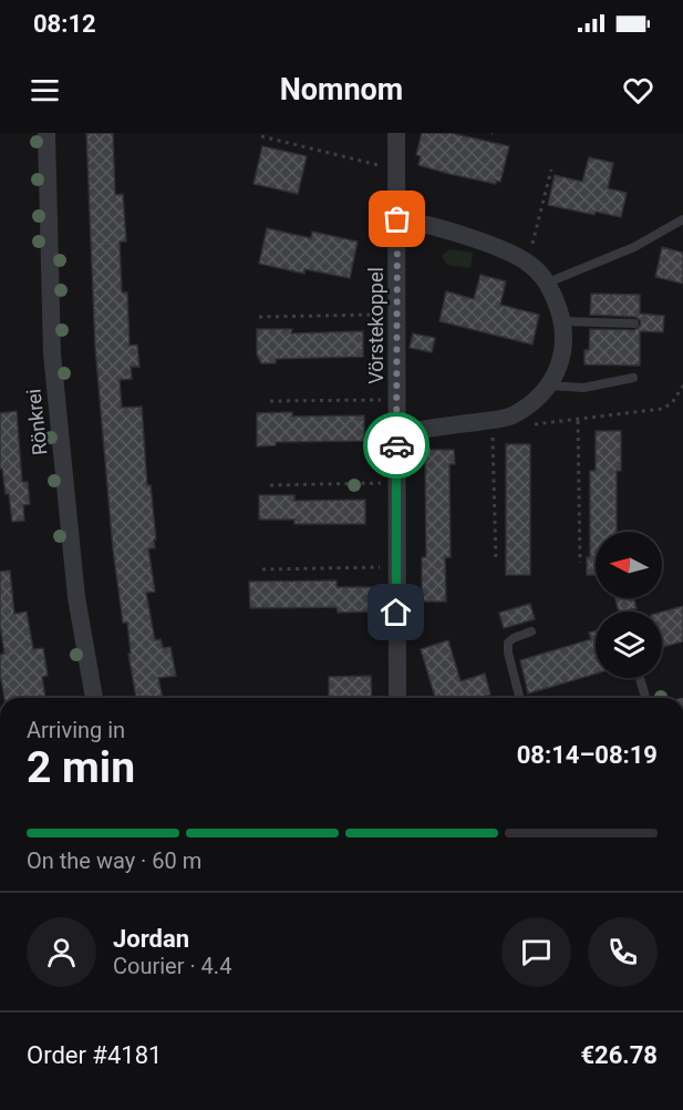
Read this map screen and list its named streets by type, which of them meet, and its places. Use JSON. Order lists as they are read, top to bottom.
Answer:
{
  "streets": {
    "street": ["Vörstekoppel", "Rönkrei"]
  },
  "north": "left",
  "page": {
    "status": "08:12",
    "header": "Nomnom",
    "heading": ["2 min", "Arriving in", "08:14–08:19"],
    "panel": [
      "Jordan",
      "Courier · 4.4",
      "Order #4181",
      "€26.78"
    ],
    "bar": "On the way · 60 m"
  }
}
